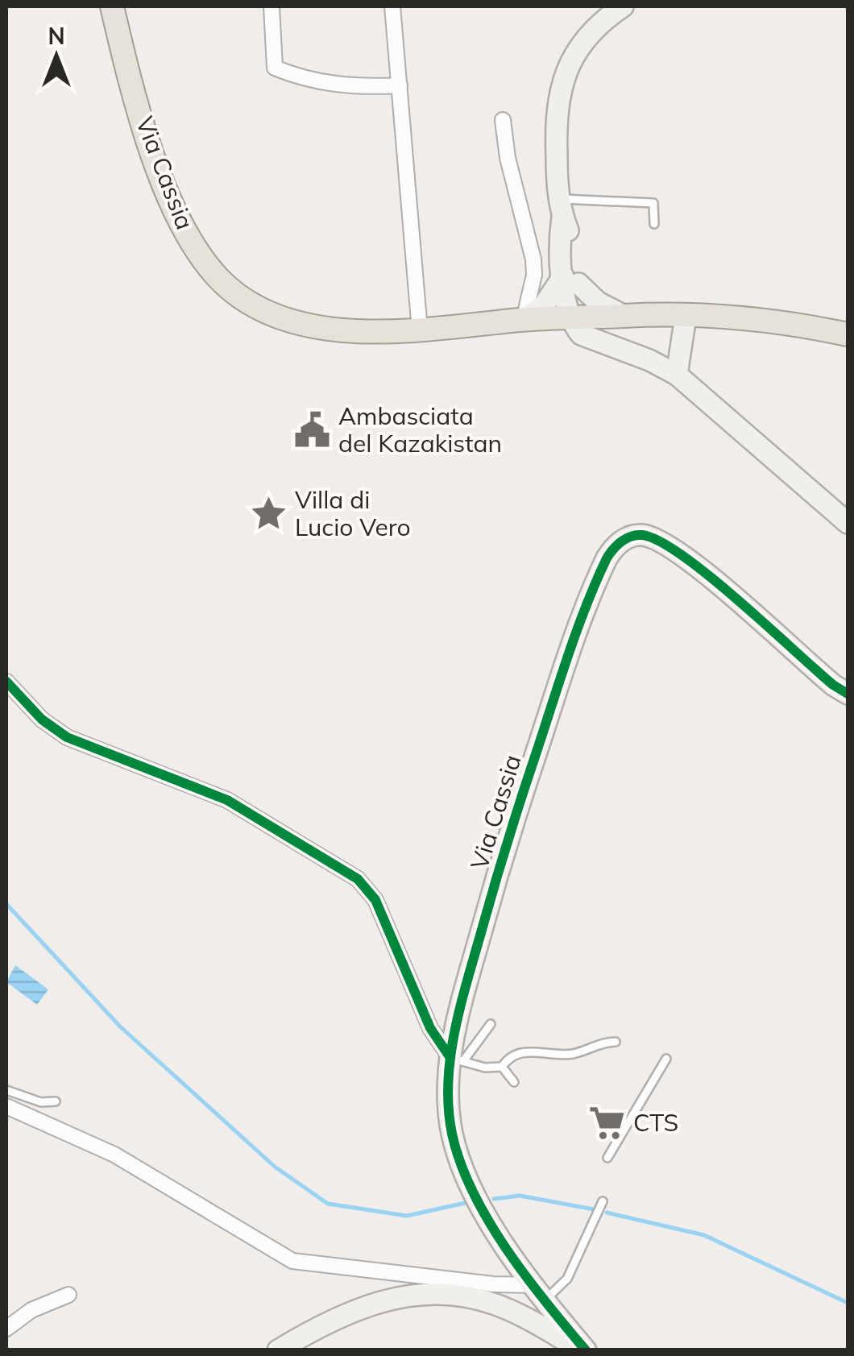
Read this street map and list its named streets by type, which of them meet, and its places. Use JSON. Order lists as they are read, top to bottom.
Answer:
{
  "streets": {
    "main road": ["Via Cassia"]
  },
  "places": {
    "public building": ["Ambasciata del Kazakistan"],
    "place": ["Villa di Lucio Vero"],
    "supermarket": ["CTS"]
  },
  "north": "top"
}
